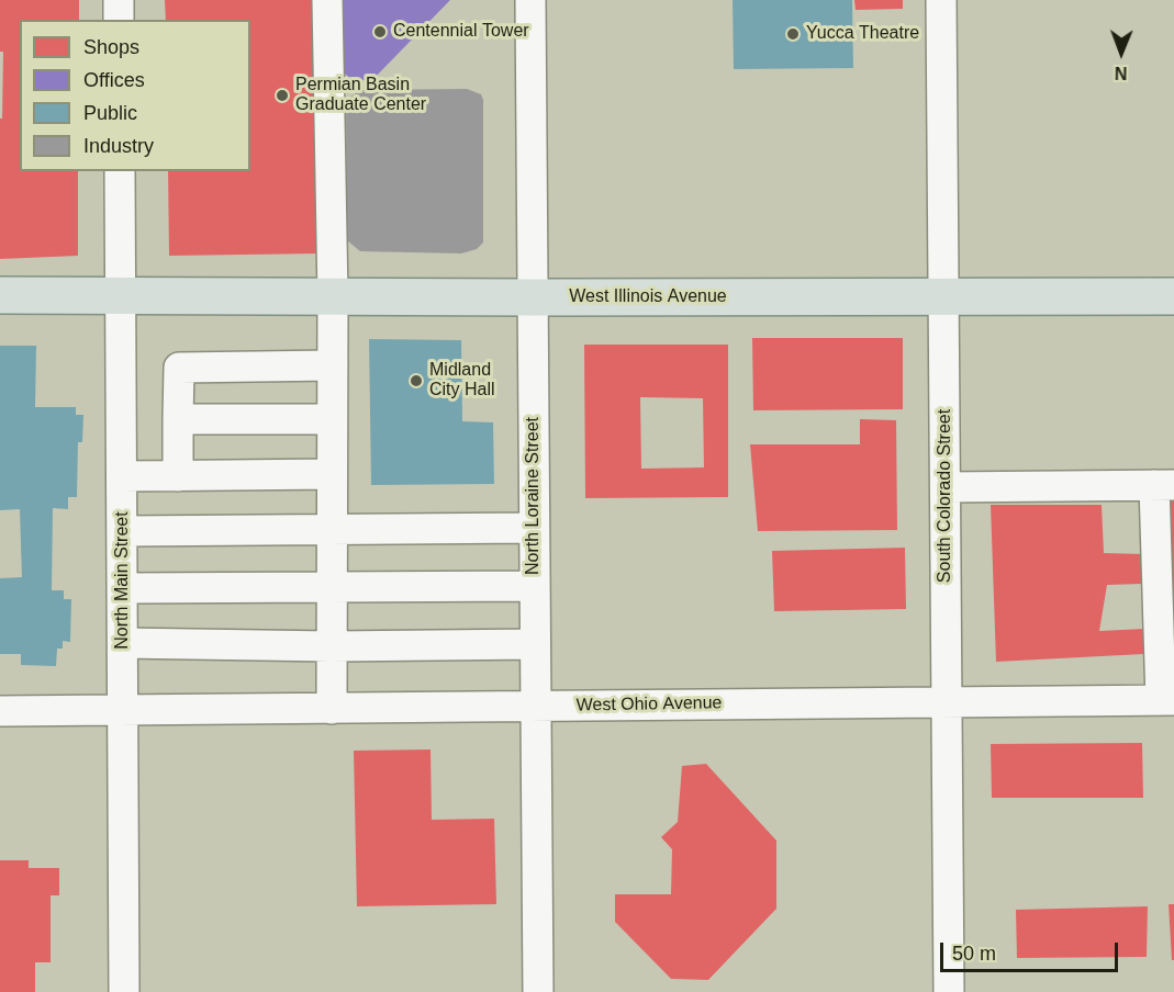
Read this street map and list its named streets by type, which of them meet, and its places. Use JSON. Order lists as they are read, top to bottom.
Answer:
{
  "streets": {
    "main road": ["West Illinois Avenue"],
    "street": [
      "North Loraine Street",
      "South Colorado Street",
      "North Main Street",
      "West Ohio Avenue"
    ]
  },
  "crossings": [
    ["West Illinois Avenue", "North Loraine Street"],
    ["West Illinois Avenue", "South Colorado Street"],
    ["West Illinois Avenue", "North Main Street"],
    ["North Loraine Street", "West Ohio Avenue"],
    ["South Colorado Street", "West Ohio Avenue"],
    ["North Main Street", "West Ohio Avenue"]
  ],
  "places": [
    "Centennial Tower",
    "Yucca Theatre",
    "Permian Basin Graduate Center",
    "Midland City Hall"
  ],
  "legend": [
    "Shops",
    "Offices",
    "Public",
    "Industry"
  ],
  "scale_bar": "50 m",
  "north": "bottom"
}
